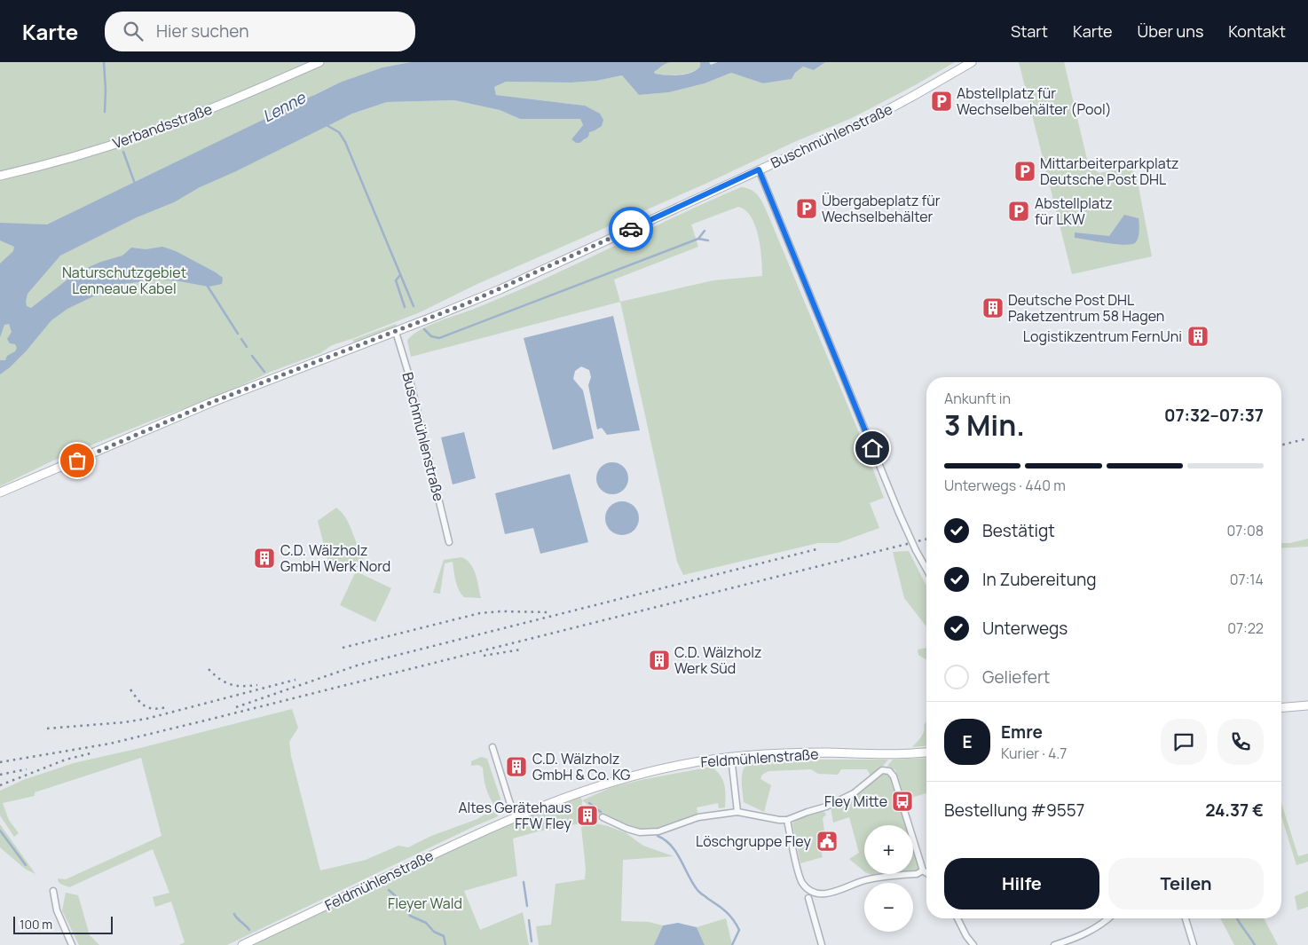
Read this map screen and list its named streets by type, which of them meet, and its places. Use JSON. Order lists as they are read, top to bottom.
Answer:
{
  "streets": {
    "street": ["Verbandsstraße", "Buschmühlenstraße", "Feldmühlenstraße"]
  },
  "water": ["Lenne"],
  "parks": ["Naturschutzgebiet Lenneaue Kabel", "Fleyer Wald"],
  "places": {
    "parking": [
      "Abstellplatz für Wechselbehälter (Pool)",
      "Mittarbeiterparkplatz Deutsche Post DHL",
      "Übergabeplatz für Wechselbehälter",
      "Abstellplatz für LKW"
    ],
    "building": [
      "Deutsche Post DHL Paketzentrum 58 Hagen",
      "Logistikzentrum FernUni",
      "C.D. Wälzholz GmbH Werk Nord",
      "C.D. Wälzholz Werk Süd",
      "C.D. Wälzholz GmbH & Co. KG",
      "Altes Gerätehaus FFW Fley"
    ],
    "bus stop": ["Fley Mitte"],
    "public building": ["Löschgruppe Fley"]
  },
  "scale_bar": "100 m",
  "page": {
    "header": "Karte",
    "search": "Hier suchen",
    "nav": [
      "Start",
      "Karte",
      "Über uns",
      "Kontakt"
    ],
    "heading": ["3 Min.", "Ankunft in", "07:32–07:37"],
    "panel": [
      "Emre",
      "Kurier · 4.7",
      "Bestellung #9557",
      "24.37 €"
    ],
    "bar": "Unterwegs · 440 m",
    "list": [
      ["Bestätigt", "07:08"],
      ["In Zubereitung", "07:14"],
      ["Unterwegs", "07:22"],
      "Geliefert"
    ],
    "round": "E",
    "map_buttons": ["+", "−"],
    "buttons": ["Hilfe", "Teilen"],
    "scale": "100 m"
  }
}
